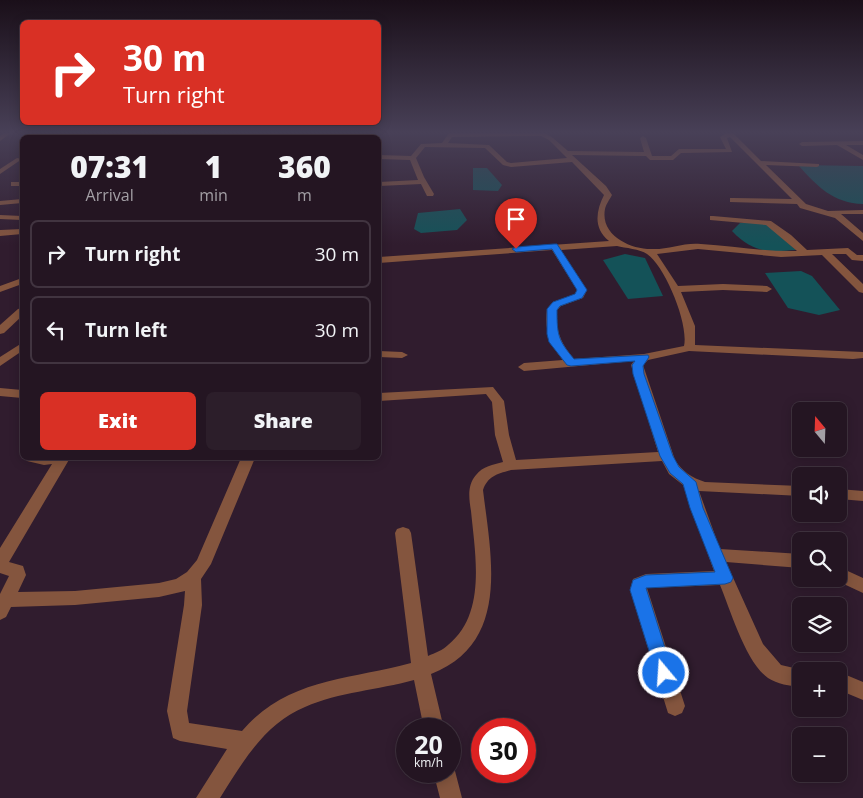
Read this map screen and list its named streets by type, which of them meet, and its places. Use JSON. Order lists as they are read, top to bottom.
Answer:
{
  "north": "top",
  "page": {
    "turn": ["30 m", "Turn right"],
    "eta": [
      "07:31",
      "Arrival",
      "1",
      "min",
      "360",
      "m"
    ],
    "list": [
      {
        "name": "Turn right",
        "value": "30 m"
      },
      {
        "name": "Turn left",
        "value": "30 m"
      }
    ],
    "buttons": ["Exit", "Share"],
    "map_buttons": ["+", "−"],
    "speed": "20 km/h",
    "limit": "30"
  }
}
